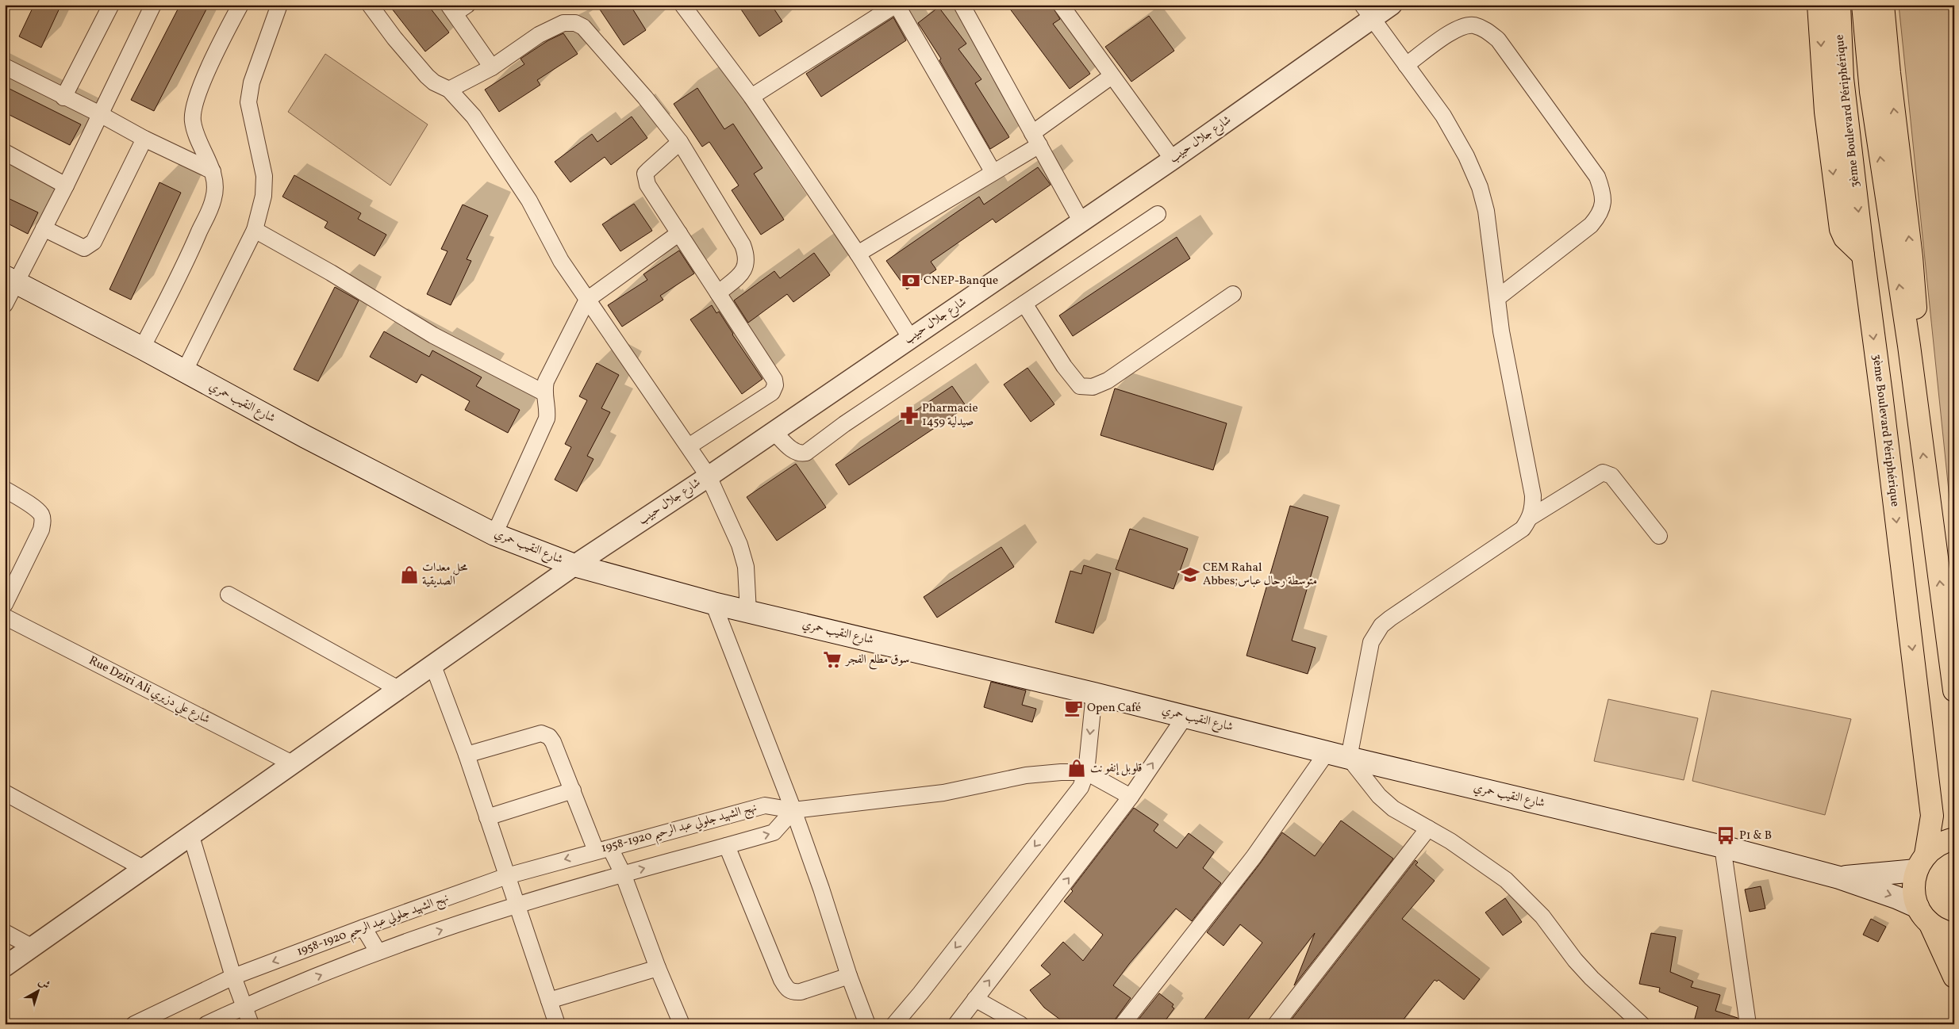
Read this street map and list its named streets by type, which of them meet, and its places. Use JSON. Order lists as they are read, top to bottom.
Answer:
{
  "streets": {
    "main road": ["3ème Boulevard Périphérique", "شارع النقيب حمري"],
    "street": ["شارع جلال حبيب", "Rue Dziri Ali شارع علي دزيري", "نهج الشهيد جلولي عبد الرحيم 1920-1958"]
  },
  "crossings": [
    ["3ème Boulevard Périphérique", "شارع النقيب حمري"],
    ["شارع جلال حبيب", "شارع النقيب حمري"],
    ["شارع جلال حبيب", "Rue Dziri Ali شارع علي دزيري"]
  ],
  "places": {
    "bank": ["CNEP-Banque"],
    "pharmacy": ["Pharmacie 1459 صيدلية"],
    "shop": ["محل معدات الصديقية", "قلوبل إنفو نت"],
    "school or university": ["CEM Rahal Abbes;متوسطة رحال عباس"],
    "supermarket": ["سوق مطلع الفجر"],
    "cafe": ["Open Café"],
    "bus stop": ["P1 & B"]
  },
  "north": "top right"
}
